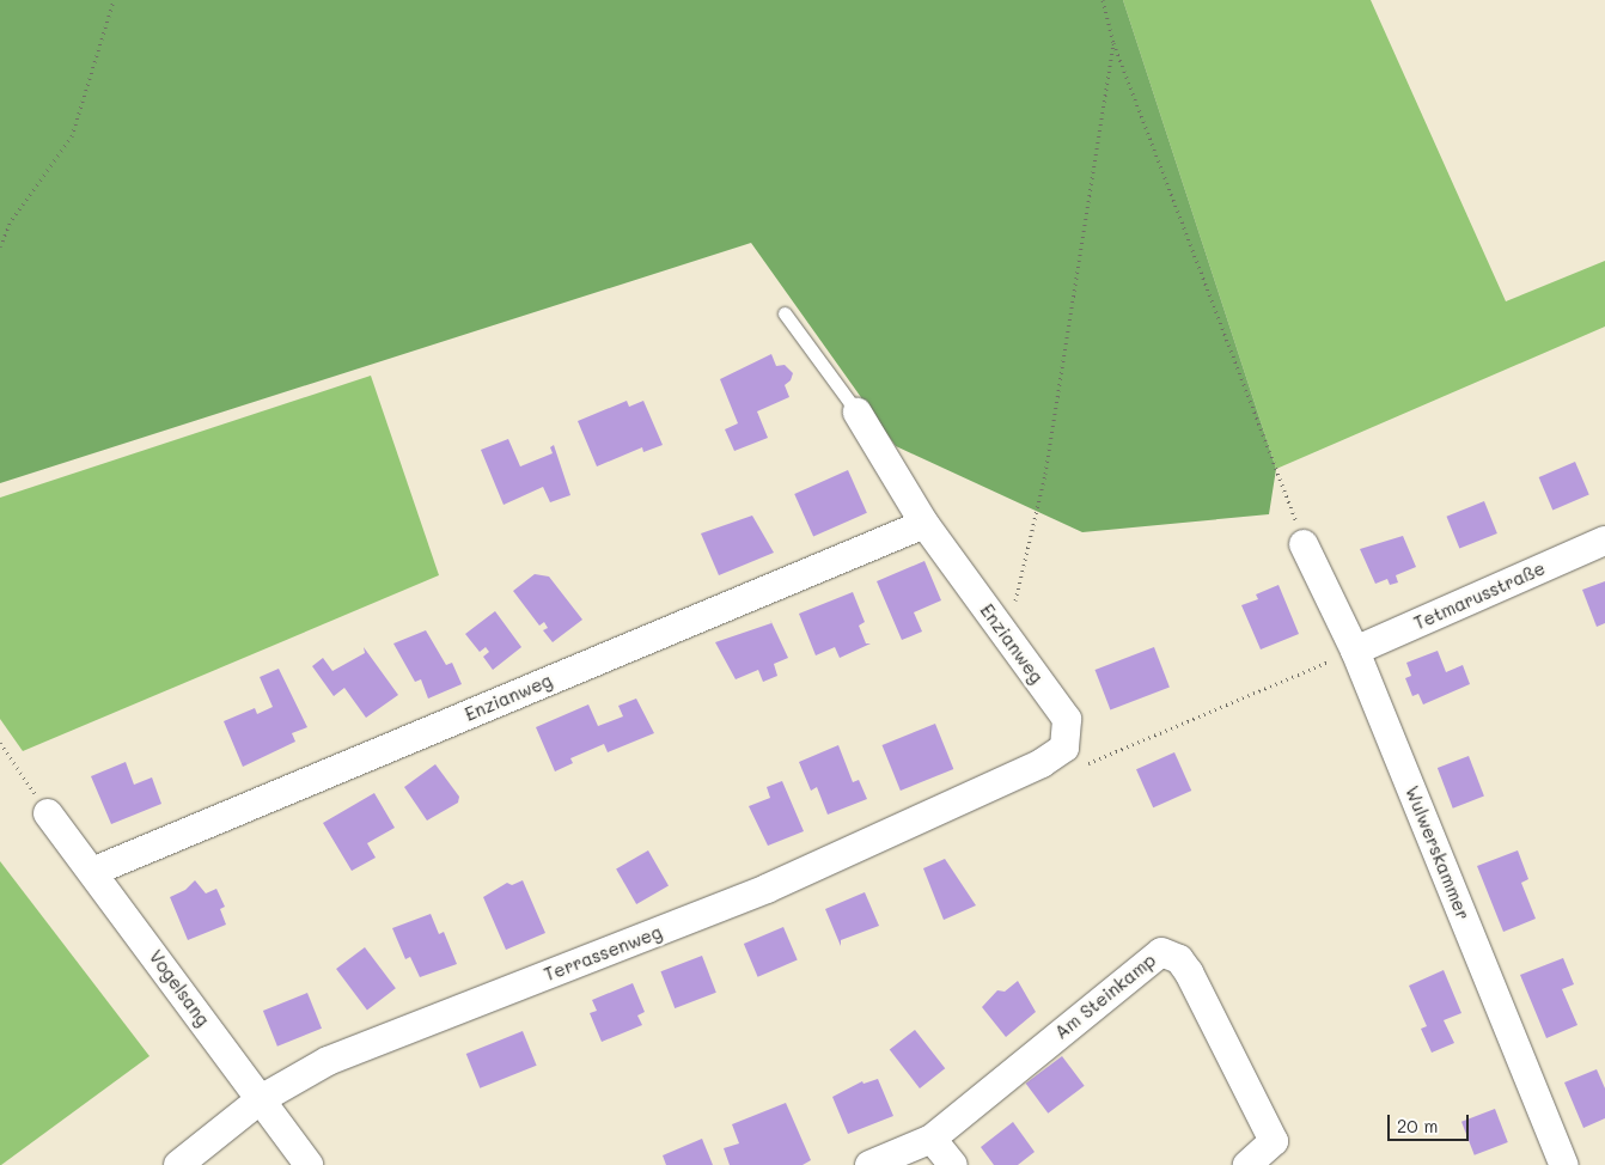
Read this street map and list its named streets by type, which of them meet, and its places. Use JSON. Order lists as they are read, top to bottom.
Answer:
{
  "streets": {
    "street": [
      "Tetmarusstraße",
      "Enzianweg",
      "Wulwerskammer",
      "Terrassenweg",
      "Vogelsang",
      "Am Steinkamp"
    ]
  },
  "crossings": [
    ["Tetmarusstraße", "Wulwerskammer"],
    ["Enzianweg", "Terrassenweg"],
    ["Enzianweg", "Vogelsang"],
    ["Terrassenweg", "Vogelsang"]
  ],
  "scale_bar": "20 m"
}
